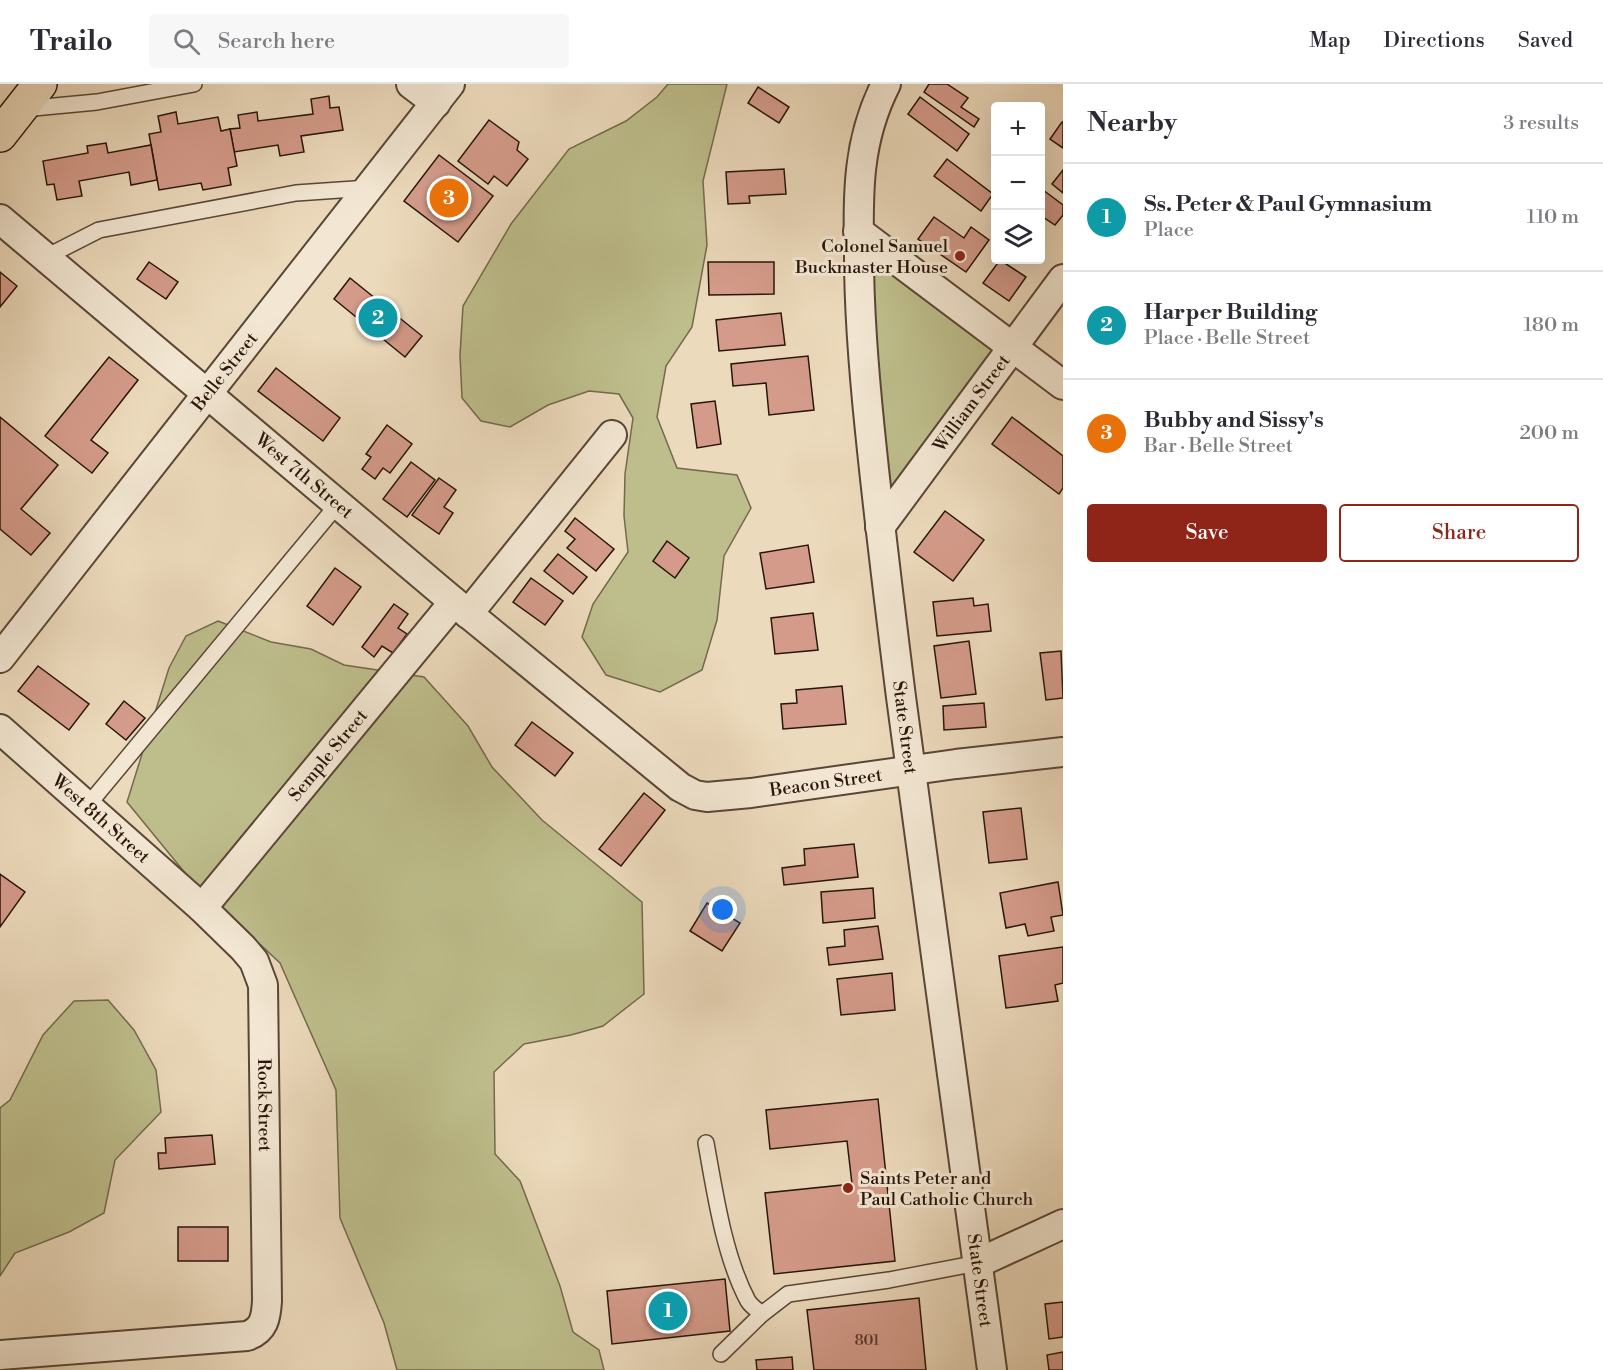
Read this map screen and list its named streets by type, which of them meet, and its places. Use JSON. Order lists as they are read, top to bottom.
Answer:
{
  "streets": {
    "street": [
      "Belle Street",
      "William Street",
      "West 7th Street",
      "State Street",
      "Semple Street",
      "Beacon Street",
      "West 8th Street",
      "Rock Street"
    ]
  },
  "crossings": [
    ["Belle Street", "West 7th Street"],
    ["William Street", "State Street"],
    ["West 7th Street", "Semple Street"],
    ["West 7th Street", "Beacon Street"],
    ["State Street", "Beacon Street"],
    ["Semple Street", "West 8th Street"],
    ["Semple Street", "Rock Street"],
    ["West 8th Street", "Rock Street"]
  ],
  "places": ["Colonel Samuel Buckmaster House", "Saints Peter and Paul Catholic Church"],
  "house_numbers": ["801"],
  "page": {
    "header": "Trailo",
    "search": "Search here",
    "nav": ["Map", "Directions", "Saved"],
    "heading": ["Nearby", "3 results"],
    "map_buttons": ["+", "−"],
    "list": [
      {
        "mark": "1",
        "name": "Ss. Peter & Paul Gymnasium",
        "note": "Place",
        "value": "110 m"
      },
      {
        "mark": "2",
        "name": "Harper Building",
        "note": "Place · Belle Street",
        "value": "180 m"
      },
      {
        "mark": "3",
        "name": "Bubby and Sissy's",
        "note": "Bar · Belle Street",
        "value": "200 m"
      }
    ],
    "pins": ["3", "2", "1"],
    "buttons": ["Save", "Share"]
  }
}
